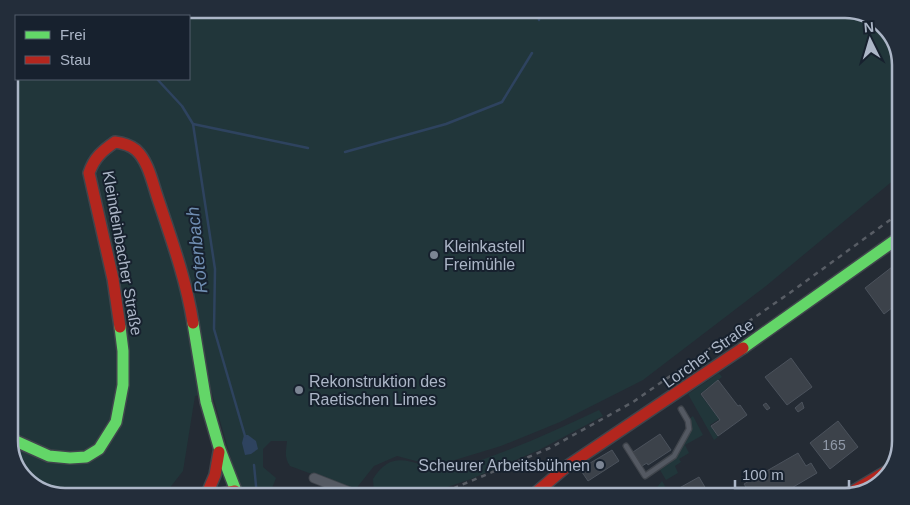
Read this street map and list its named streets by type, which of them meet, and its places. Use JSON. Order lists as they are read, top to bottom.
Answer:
{
  "streets": {
    "main road": ["Kleindeinbacher Straße", "Lorcher Straße"]
  },
  "water": ["Rotenbach"],
  "places": ["Kleinkastell Freimühle", "Rekonstruktion des Raetischen Limes", "Scheurer Arbeitsbühnen"],
  "house_numbers": ["165"],
  "legend": ["Frei", "Stau"],
  "scale_bar": "100 m",
  "north": "top"
}
